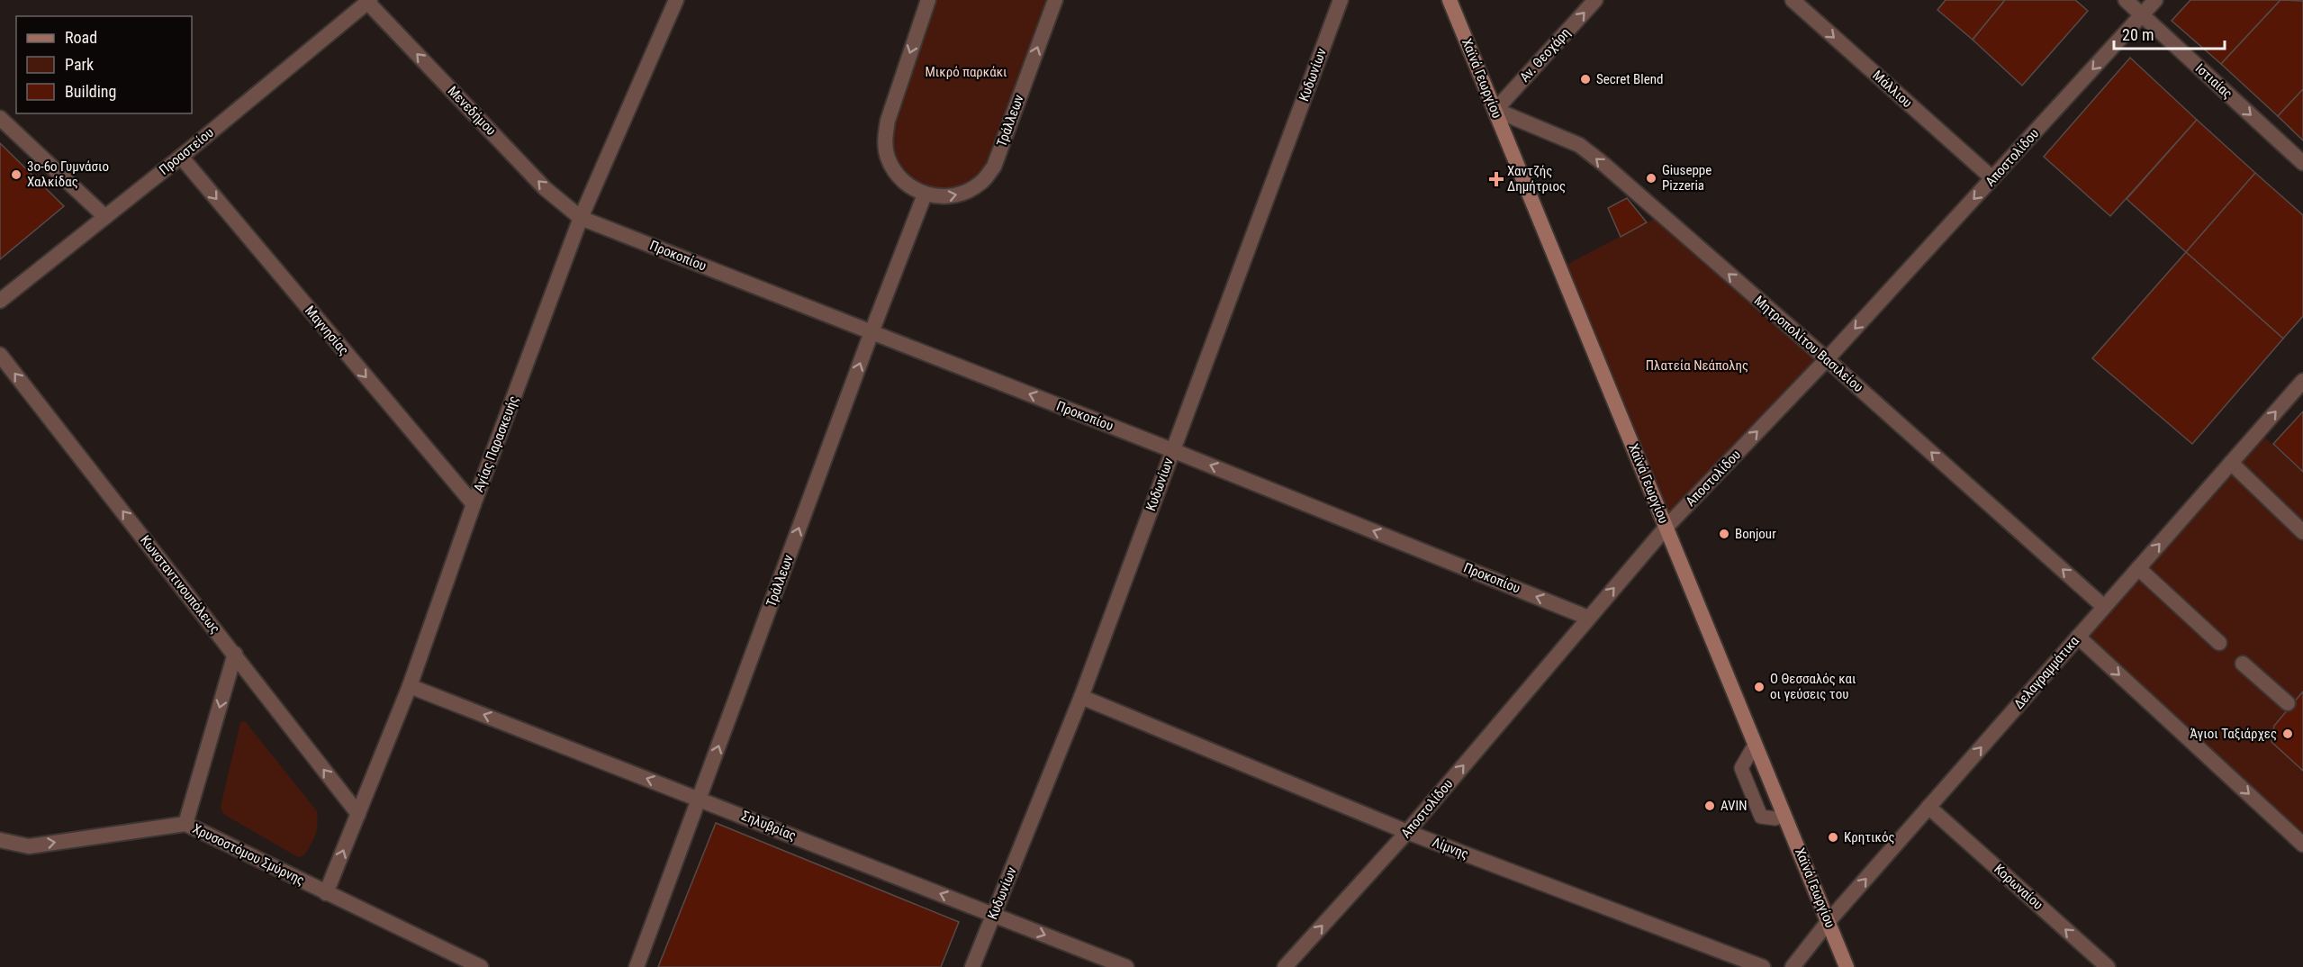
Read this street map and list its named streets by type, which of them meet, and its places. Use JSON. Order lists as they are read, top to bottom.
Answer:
{
  "streets": {
    "main road": ["Χαϊνά Γεωργίου"],
    "street": [
      "Αν. Θεοχάρη",
      "Κυδωνίων",
      "Ιστιαίας",
      "Μάλλιου",
      "Μενεδήμου",
      "Τράλλεων",
      "Προαστείου",
      "Αποστολίδου",
      "Προκοπίου",
      "Μαγνησίας",
      "Μητροπολίτου Βασιλείου",
      "Αγίας Παρασκευής",
      "Κωνσταντινουπόλεως",
      "Δελαγραμμάτικα",
      "Σηλυβρίας",
      "Λίμνης",
      "Χρυσοστόμου Σμύρνης",
      "Κορωναίου"
    ]
  },
  "crossings": [
    ["Αν. Θεοχάρη", "Χαϊνά Γεωργίου"],
    ["Αν. Θεοχάρη", "Μητροπολίτου Βασιλείου"],
    ["Κυδωνίων", "Προκοπίου"],
    ["Κυδωνίων", "Σηλυβρίας"],
    ["Κυδωνίων", "Λίμνης"],
    ["Χαϊνά Γεωργίου", "Αποστολίδου"],
    ["Χαϊνά Γεωργίου", "Μητροπολίτου Βασιλείου"],
    ["Χαϊνά Γεωργίου", "Δελαγραμμάτικα"],
    ["Ιστιαίας", "Αποστολίδου"],
    ["Μάλλιου", "Αποστολίδου"],
    ["Μενεδήμου", "Προαστείου"],
    ["Μενεδήμου", "Προκοπίου"],
    ["Μενεδήμου", "Αγίας Παρασκευής"],
    ["Τράλλεων", "Προκοπίου"],
    ["Τράλλεων", "Σηλυβρίας"],
    ["Προαστείου", "Μαγνησίας"],
    ["Αποστολίδου", "Προκοπίου"],
    ["Αποστολίδου", "Μητροπολίτου Βασιλείου"],
    ["Αποστολίδου", "Λίμνης"],
    ["Προκοπίου", "Αγίας Παρασκευής"],
    ["Μαγνησίας", "Αγίας Παρασκευής"],
    ["Μητροπολίτου Βασιλείου", "Δελαγραμμάτικα"],
    ["Αγίας Παρασκευής", "Κωνσταντινουπόλεως"],
    ["Αγίας Παρασκευής", "Σηλυβρίας"],
    ["Αγίας Παρασκευής", "Χρυσοστόμου Σμύρνης"],
    ["Δελαγραμμάτικα", "Κορωναίου"]
  ],
  "one_way": [
    "Αν. Θεοχάρη",
    "Ιστιαίας",
    "Μάλλιου",
    "Μενεδήμου",
    "Προκοπίου",
    "Μαγνησίας",
    "Μητροπολίτου Βασιλείου",
    "Κωνσταντινουπόλεως",
    "Δελαγραμμάτικα",
    "Χρυσοστόμου Σμύρνης",
    "Κορωναίου"
  ],
  "parks": ["Μικρό παρκάκι", "Πλατεία Νεάπολης"],
  "places": {
    "other": [
      "Secret Blend",
      "3ο-6ο Γυμνάσιο Χαλκίδας",
      "Giuseppe Pizzeria",
      "Bonjour",
      "Ο Θεσσαλός και οι γεύσεις του",
      "Άγιοι Ταξιάρχες",
      "AVIN",
      "Κρητικός"
    ],
    "health": ["Χαντζής Δημήτριος"]
  },
  "legend": ["Road", "Park", "Building"],
  "scale_bar": "20 m"
}
